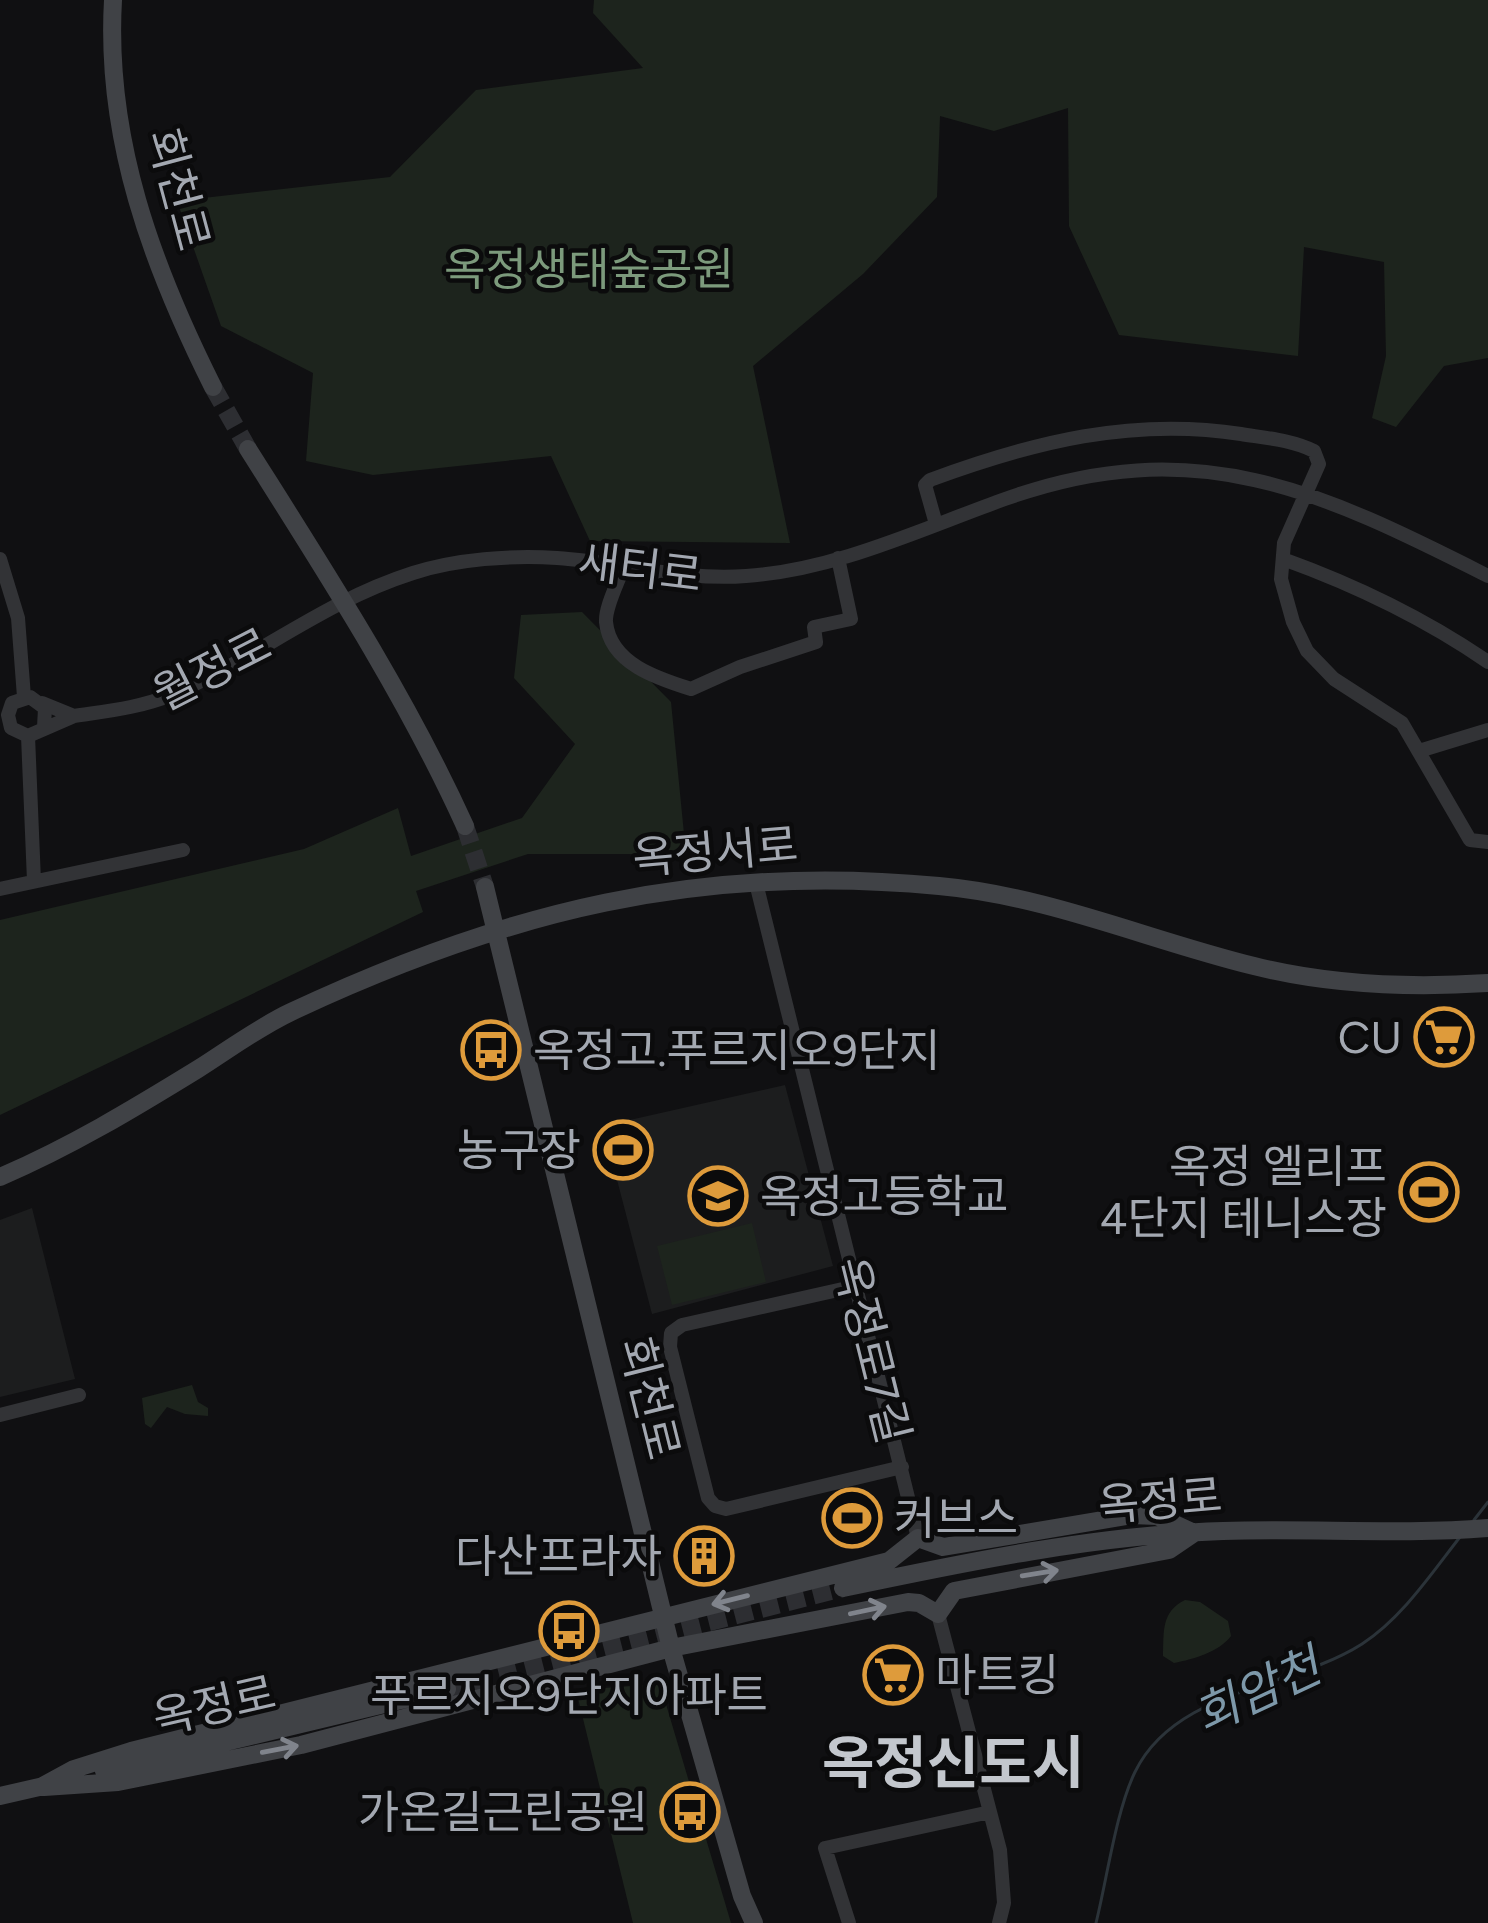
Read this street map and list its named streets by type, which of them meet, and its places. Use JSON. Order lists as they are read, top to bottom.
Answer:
{
  "streets": {
    "main road": ["회천로", "옥정서로", "옥정로"],
    "street": ["새터로", "월정로", "옥정로7길"]
  },
  "crossings": [
    ["회천로", "옥정서로"],
    ["새터로", "월정로"],
    ["옥정서로", "옥정로7길"]
  ],
  "districts": ["옥정신도시"],
  "water": ["회암천"],
  "parks": ["옥정생태숲공원"],
  "places": {
    "supermarket": ["CU", "마트킹"],
    "bus stop": ["옥정고.푸르지오9단지", "푸르지오9단지아파트", "가온길근린공원"],
    "sports": ["농구장", "옥정 엘리프 4단지 테니스장", "커브스"],
    "school or university": ["옥정고등학교"],
    "building": ["다산프라자"]
  }
}
